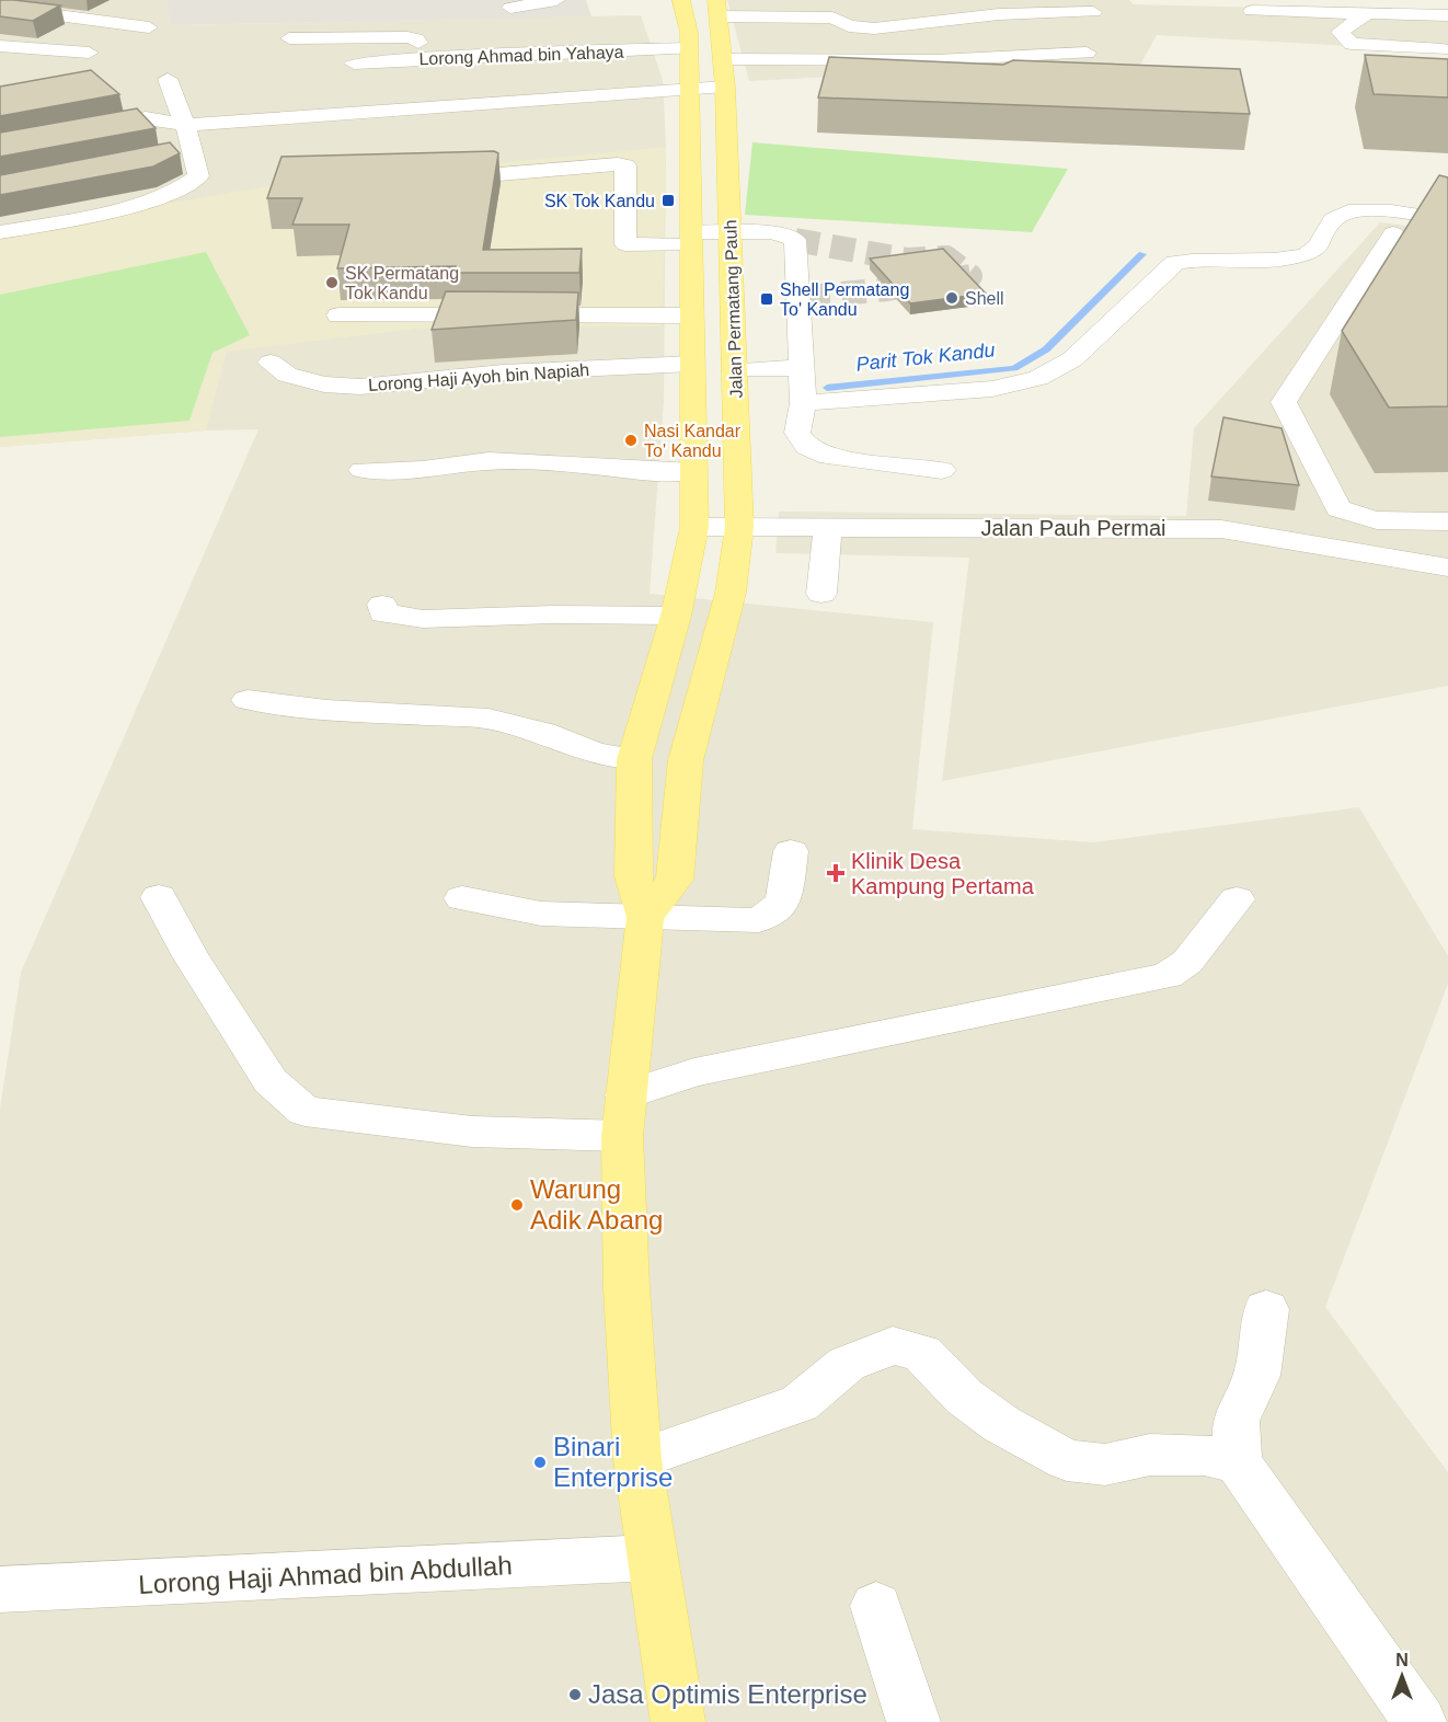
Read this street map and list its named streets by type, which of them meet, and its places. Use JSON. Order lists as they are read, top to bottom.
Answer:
{
  "streets": {
    "main road": ["Jalan Permatang Pauh"],
    "street": [
      "Lorong Ahmad bin Yahaya",
      "Lorong Haji Ayoh bin Napiah",
      "Jalan Pauh Permai",
      "Lorong Haji Ahmad bin Abdullah"
    ]
  },
  "crossings": [
    ["Lorong Ahmad bin Yahaya", "Jalan Permatang Pauh"],
    ["Jalan Permatang Pauh", "Lorong Haji Ayoh bin Napiah"],
    ["Jalan Permatang Pauh", "Jalan Pauh Permai"],
    ["Jalan Permatang Pauh", "Lorong Haji Ahmad bin Abdullah"]
  ],
  "water": ["Parit Tok Kandu"],
  "places": {
    "transit": ["SK Tok Kandu", "Shell Permatang To' Kandu"],
    "other": [
      "SK Permatang Tok Kandu",
      "Shell",
      "Nasi Kandar To' Kandu",
      "Warung Adik Abang",
      "Binari Enterprise",
      "Jasa Optimis Enterprise"
    ],
    "health": ["Klinik Desa Kampung Pertama"]
  },
  "north": "top"
}
